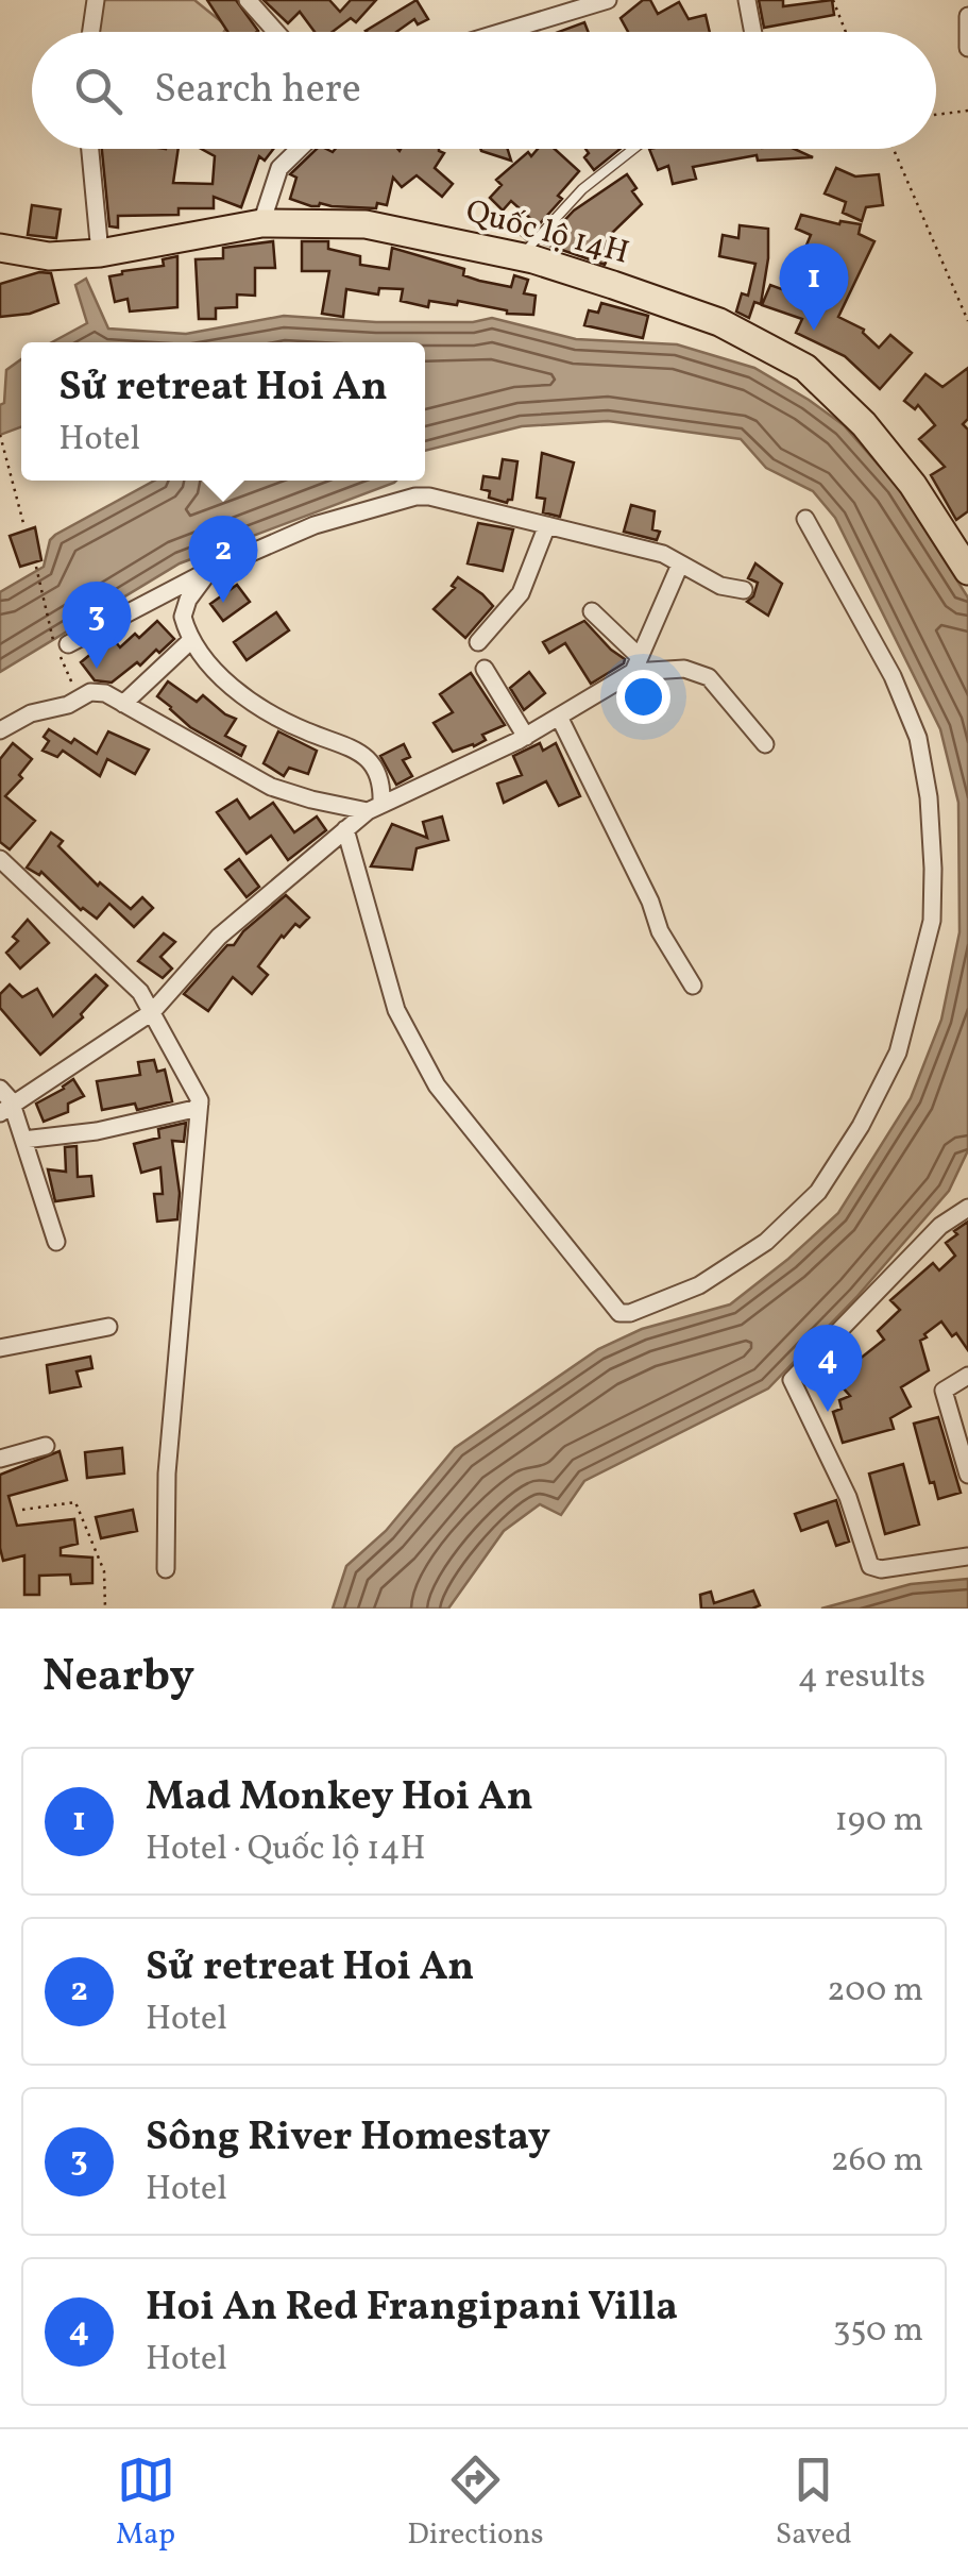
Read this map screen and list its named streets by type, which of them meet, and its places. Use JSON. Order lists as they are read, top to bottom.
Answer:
{
  "streets": {
    "main road": ["Quốc lộ 14H"]
  },
  "page": {
    "search": "Search here",
    "pins": [
      "1",
      "2",
      "3",
      "4"
    ],
    "popup": ["Sử retreat Hoi An", "Hotel"],
    "heading": ["Nearby", "4 results"],
    "list": [
      {
        "mark": "1",
        "name": "Mad Monkey Hoi An",
        "note": "Hotel · Quốc lộ 14H",
        "value": "190 m"
      },
      {
        "mark": "2",
        "name": "Sử retreat Hoi An",
        "note": "Hotel",
        "value": "200 m"
      },
      {
        "mark": "3",
        "name": "Sông River Homestay",
        "note": "Hotel",
        "value": "260 m"
      },
      {
        "mark": "4",
        "name": "Hoi An Red Frangipani Villa",
        "note": "Hotel",
        "value": "350 m"
      }
    ],
    "nav": ["Map", "Directions", "Saved"]
  }
}
